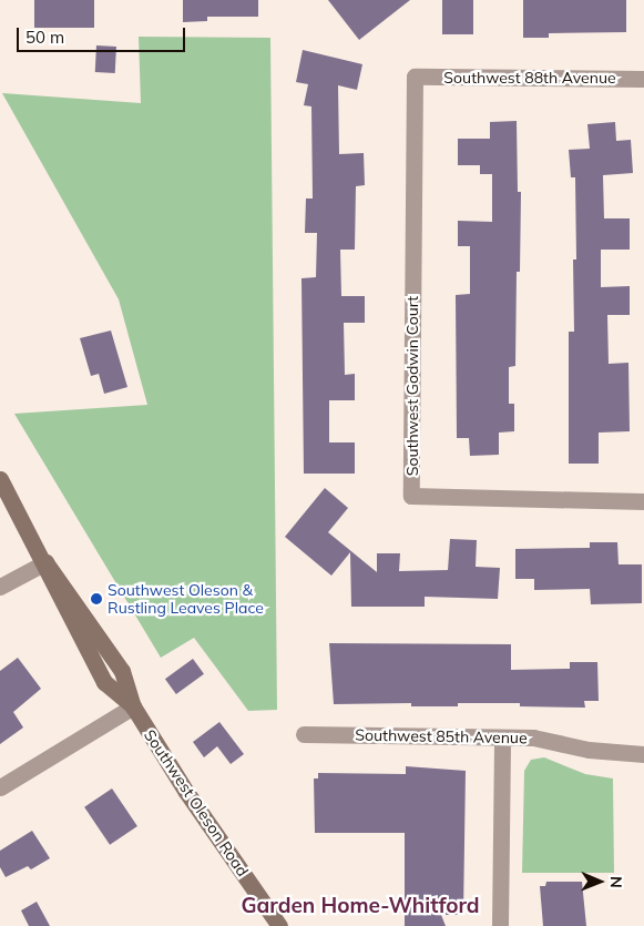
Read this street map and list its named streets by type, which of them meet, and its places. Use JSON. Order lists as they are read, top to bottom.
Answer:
{
  "streets": {
    "main road": ["Southwest Oleson Road"],
    "street": ["Southwest 88th Avenue", "Southwest Godwin Court", "Southwest 85th Avenue"]
  },
  "crossings": [
    ["Southwest 88th Avenue", "Southwest Godwin Court"]
  ],
  "districts": ["Garden Home-Whitford"],
  "places": ["Southwest Oleson & Rustling Leaves Place"],
  "scale_bar": "50 m",
  "north": "right"
}
